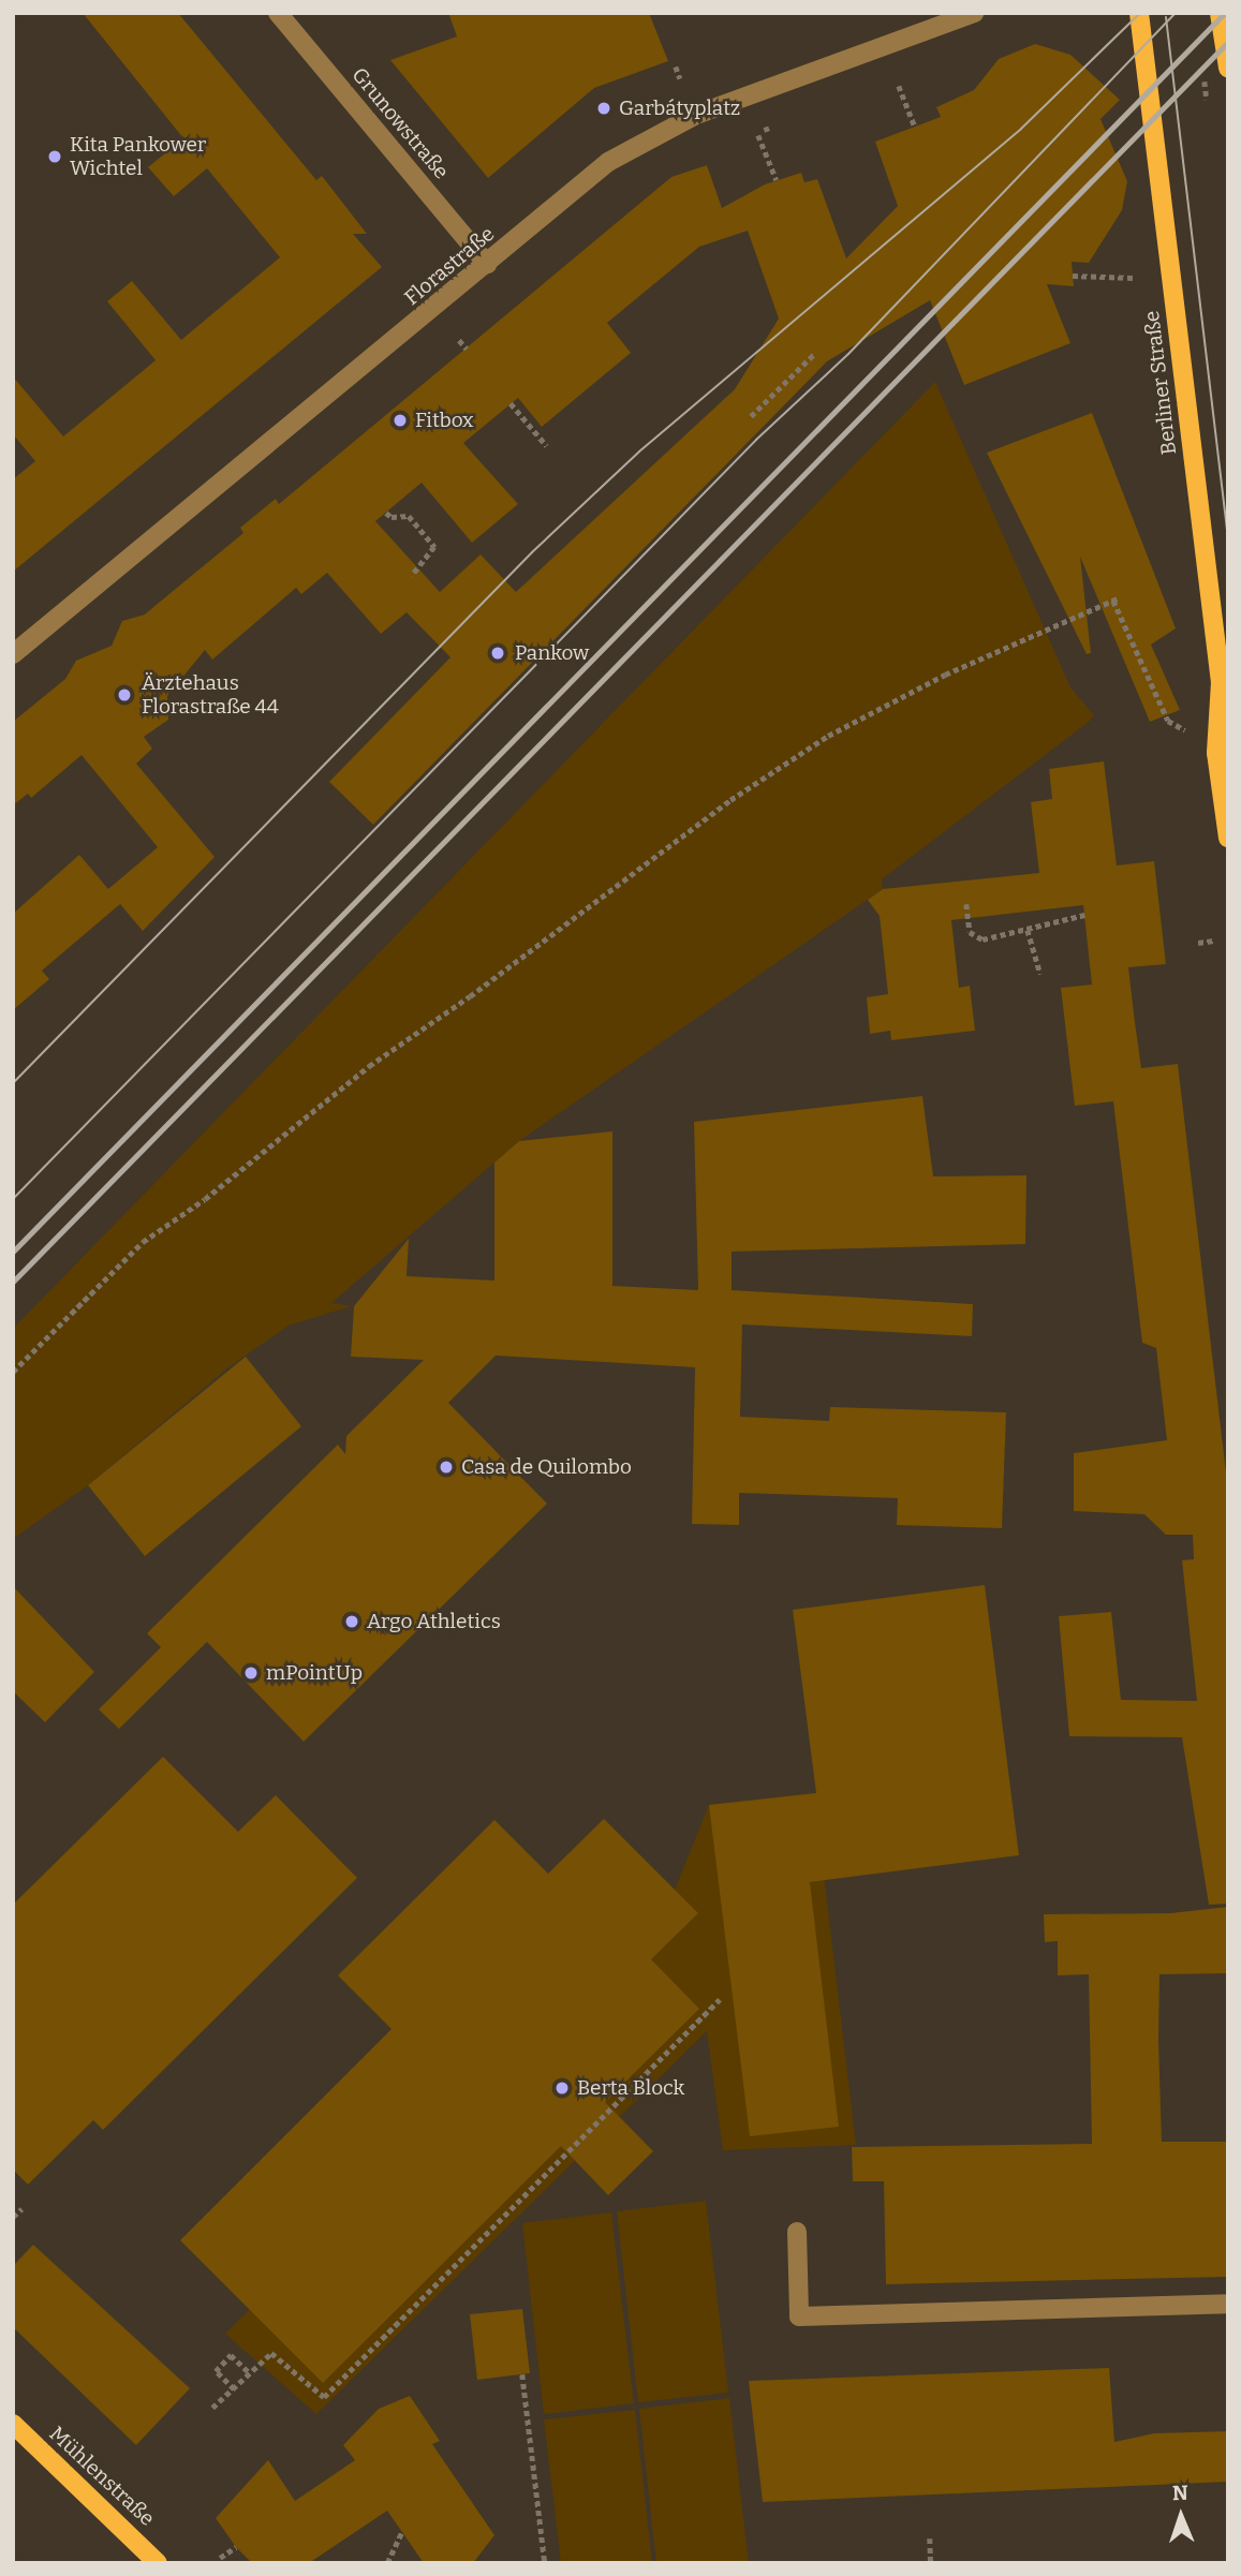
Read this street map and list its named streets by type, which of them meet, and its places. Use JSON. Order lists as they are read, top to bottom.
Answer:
{
  "streets": {
    "main road": ["Berliner Straße", "Mühlenstraße"],
    "street": ["Grunowstraße", "Florastraße"]
  },
  "crossings": [
    ["Grunowstraße", "Florastraße"]
  ],
  "places": [
    "Garbátyplatz",
    "Kita Pankower Wichtel",
    "Fitbox",
    "Pankow",
    "Ärztehaus Florastraße 44",
    "Casa de Quilombo",
    "Argo Athletics",
    "mPointUp",
    "Berta Block"
  ],
  "north": "top"
}
